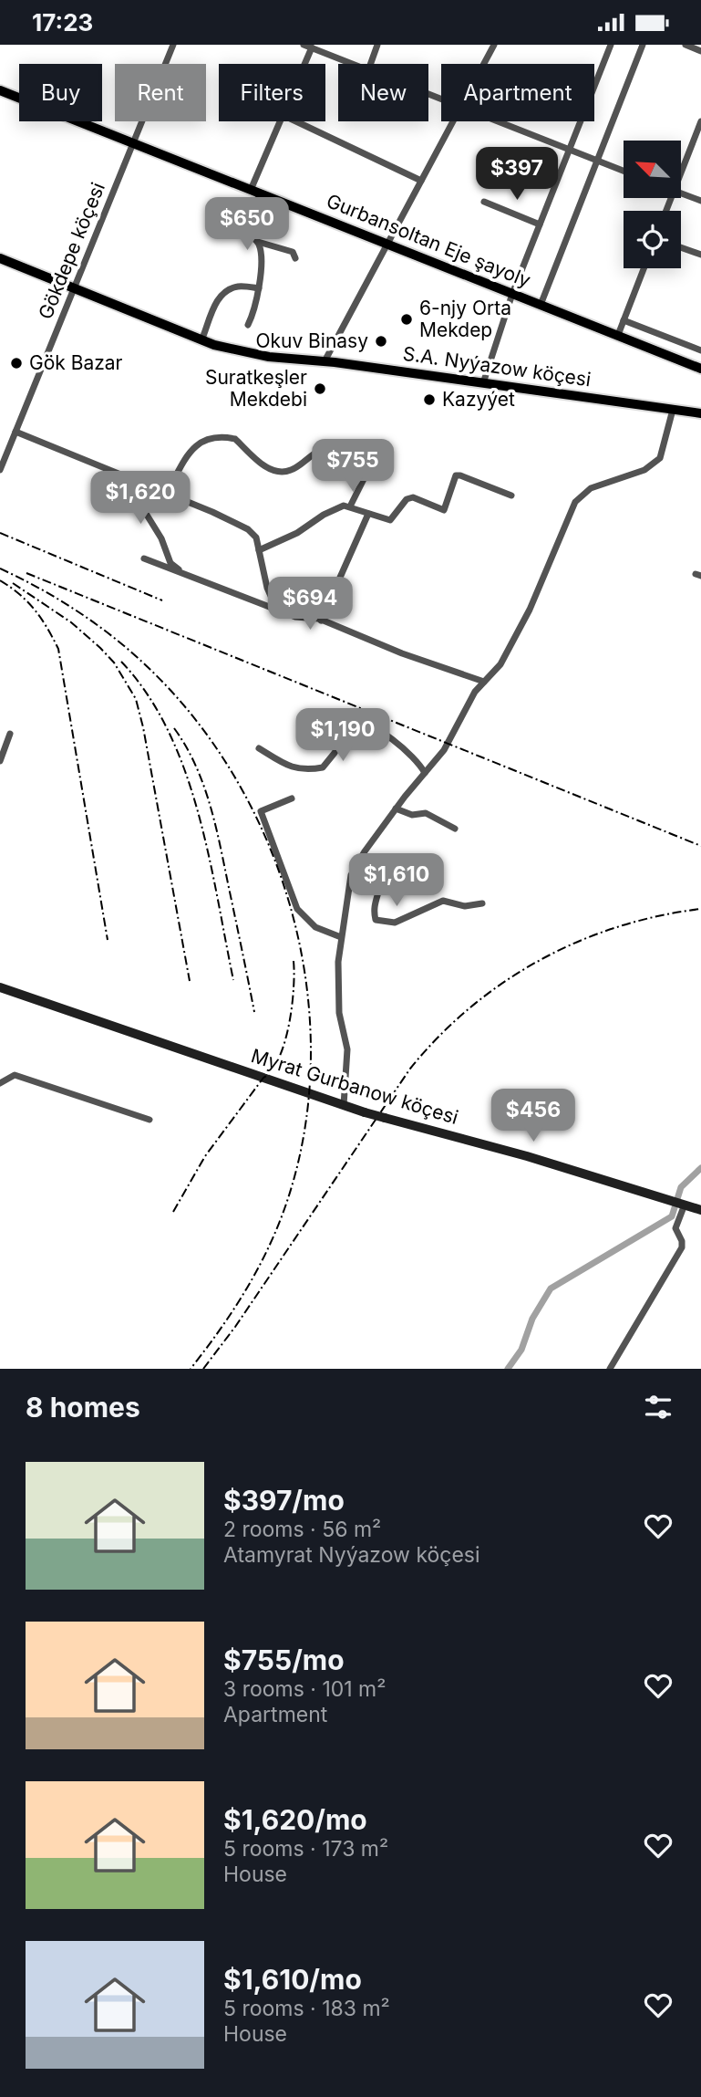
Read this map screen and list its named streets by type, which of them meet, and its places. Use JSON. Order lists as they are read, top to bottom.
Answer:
{
  "streets": {
    "main road": ["Gurbansoltan Eje şayoly", "S.A. Nyýazow köçesi"],
    "street": ["Gökdepe köçesi", "Myrat Gurbanow köçesi"]
  },
  "crossings": [
    ["Gurbansoltan Eje şayoly", "Gökdepe köçesi"],
    ["Gökdepe köçesi", "S.A. Nyýazow köçesi"]
  ],
  "places": [
    "6-njy Orta Mekdep",
    "Okuv Binasy",
    "Gök Bazar",
    "Suratkeşler Mekdebi",
    "Kazyýet"
  ],
  "north": "top left",
  "page": {
    "status": "17:23",
    "chip": [
      "Buy",
      "Rent",
      "Filters",
      "New",
      "Apartment"
    ],
    "price": [
      "$397",
      "$650",
      "$755",
      "$1,620",
      "$694",
      "$1,190",
      "$1,610",
      "$456"
    ],
    "heading": "8 homes",
    "list": [
      {
        "name": "$397/mo",
        "note": "2 rooms · 56 m² · Atamyrat Nyýazow köçesi"
      },
      {
        "name": "$755/mo",
        "note": "3 rooms · 101 m² · Apartment"
      },
      {
        "name": "$1,620/mo",
        "note": "5 rooms · 173 m² · House"
      },
      {
        "name": "$1,610/mo",
        "note": "5 rooms · 183 m² · House"
      }
    ]
  }
}
